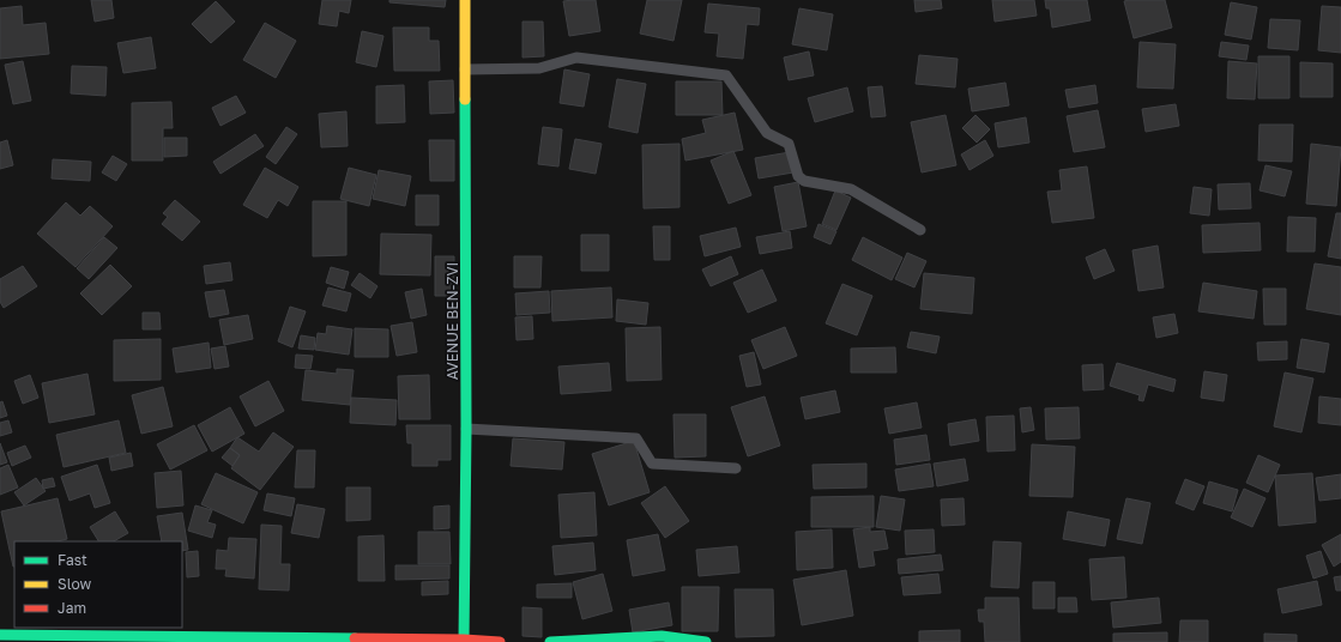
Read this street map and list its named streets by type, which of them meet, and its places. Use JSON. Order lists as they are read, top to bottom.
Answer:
{
  "streets": {
    "street": ["AVENUE BEN-ZVI"]
  },
  "legend": ["Fast", "Slow", "Jam"]
}
